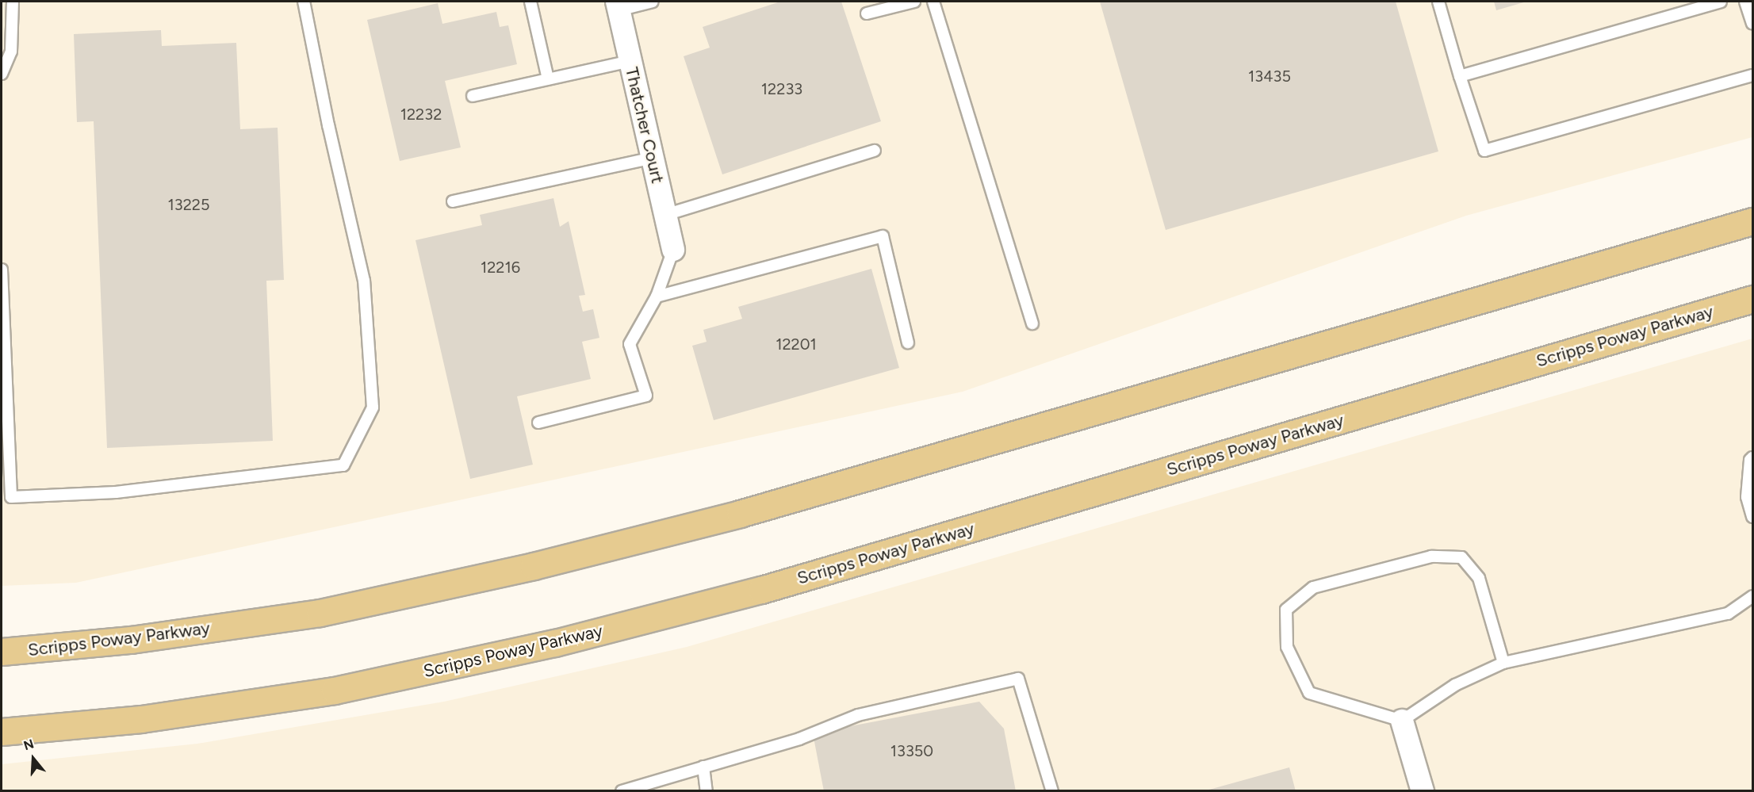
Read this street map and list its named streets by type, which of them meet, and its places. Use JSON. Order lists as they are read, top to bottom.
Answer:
{
  "streets": {
    "main road": ["Scripps Poway Parkway"],
    "street": ["Thatcher Court"]
  },
  "house_numbers": [
    "13435",
    "12233",
    "12232",
    "13225",
    "12216",
    "12201",
    "13350"
  ],
  "north": "top"
}
